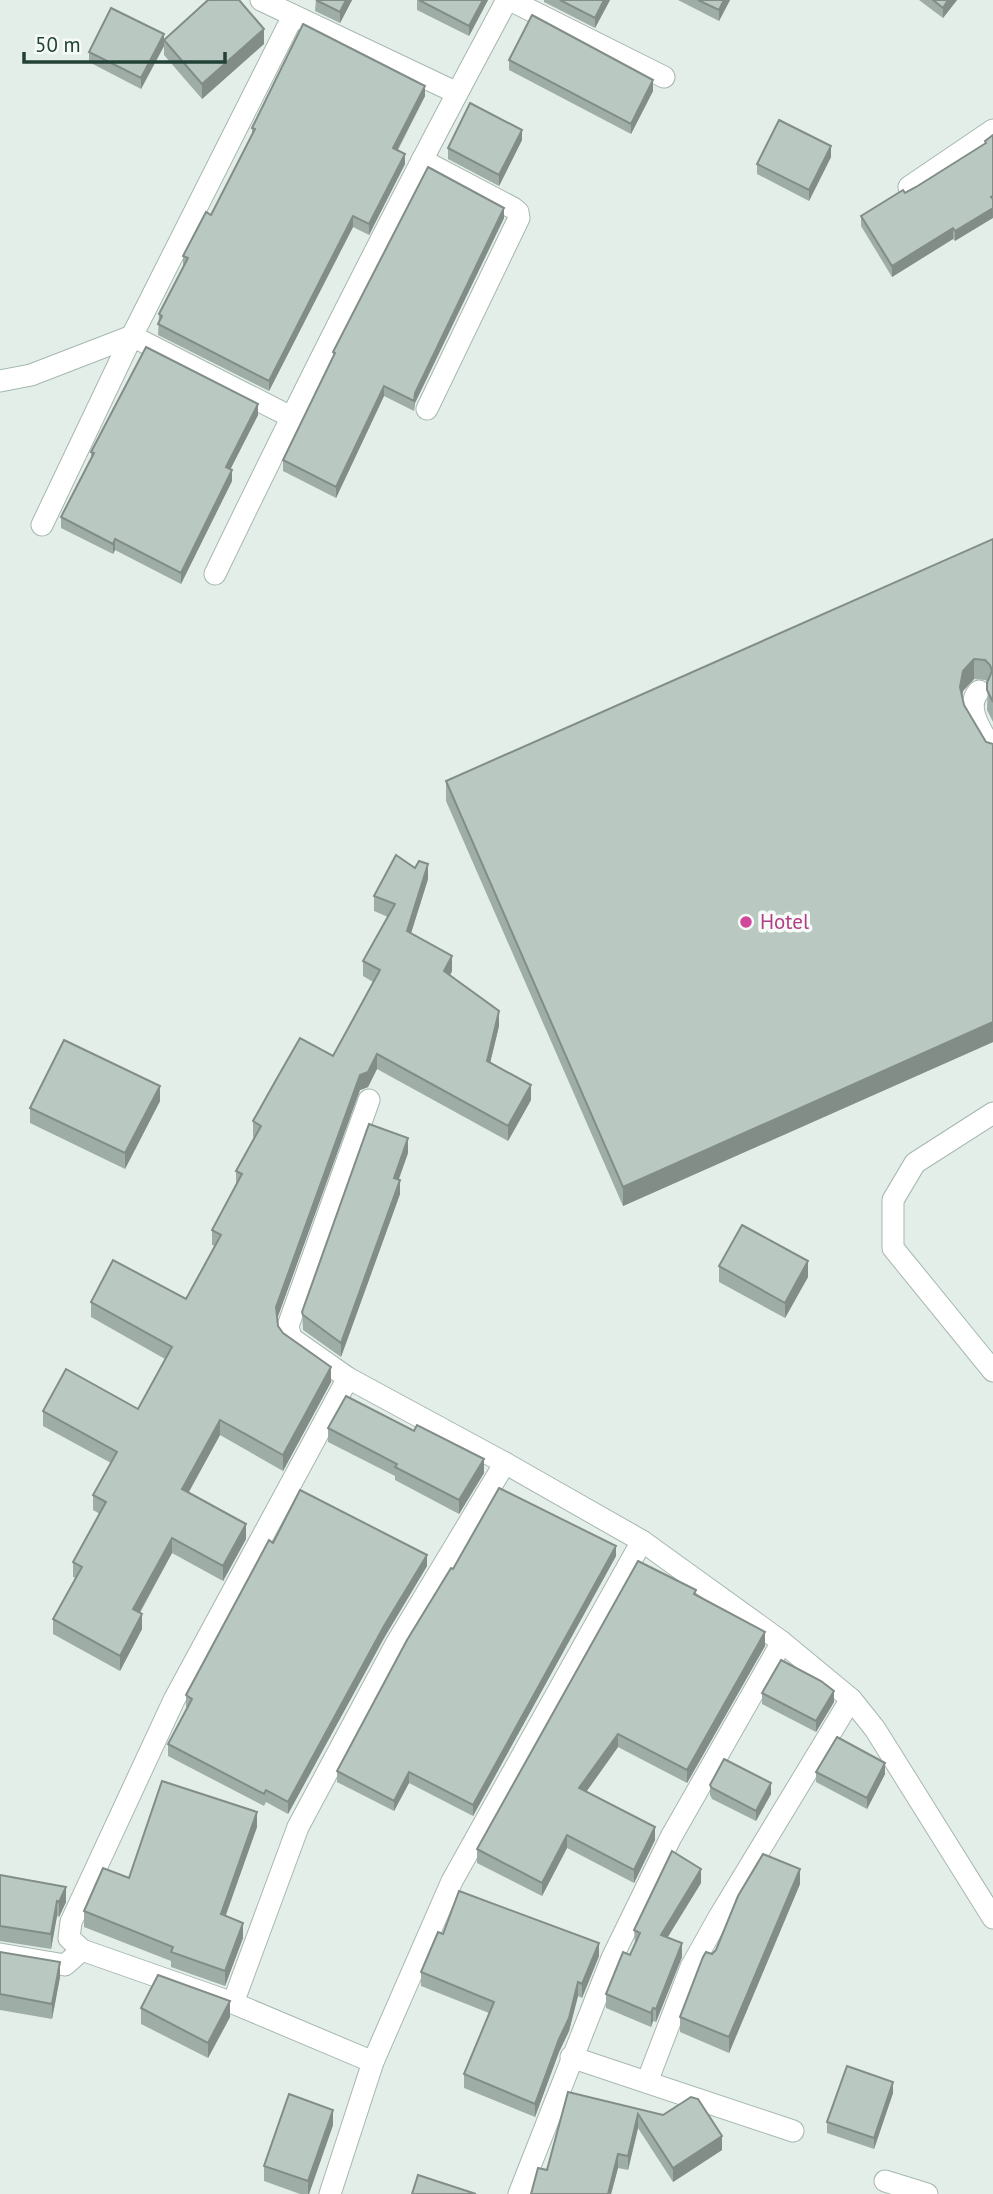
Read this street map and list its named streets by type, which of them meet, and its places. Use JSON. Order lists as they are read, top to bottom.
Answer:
{
  "places": ["Hotel"],
  "scale_bar": "50 m"
}
